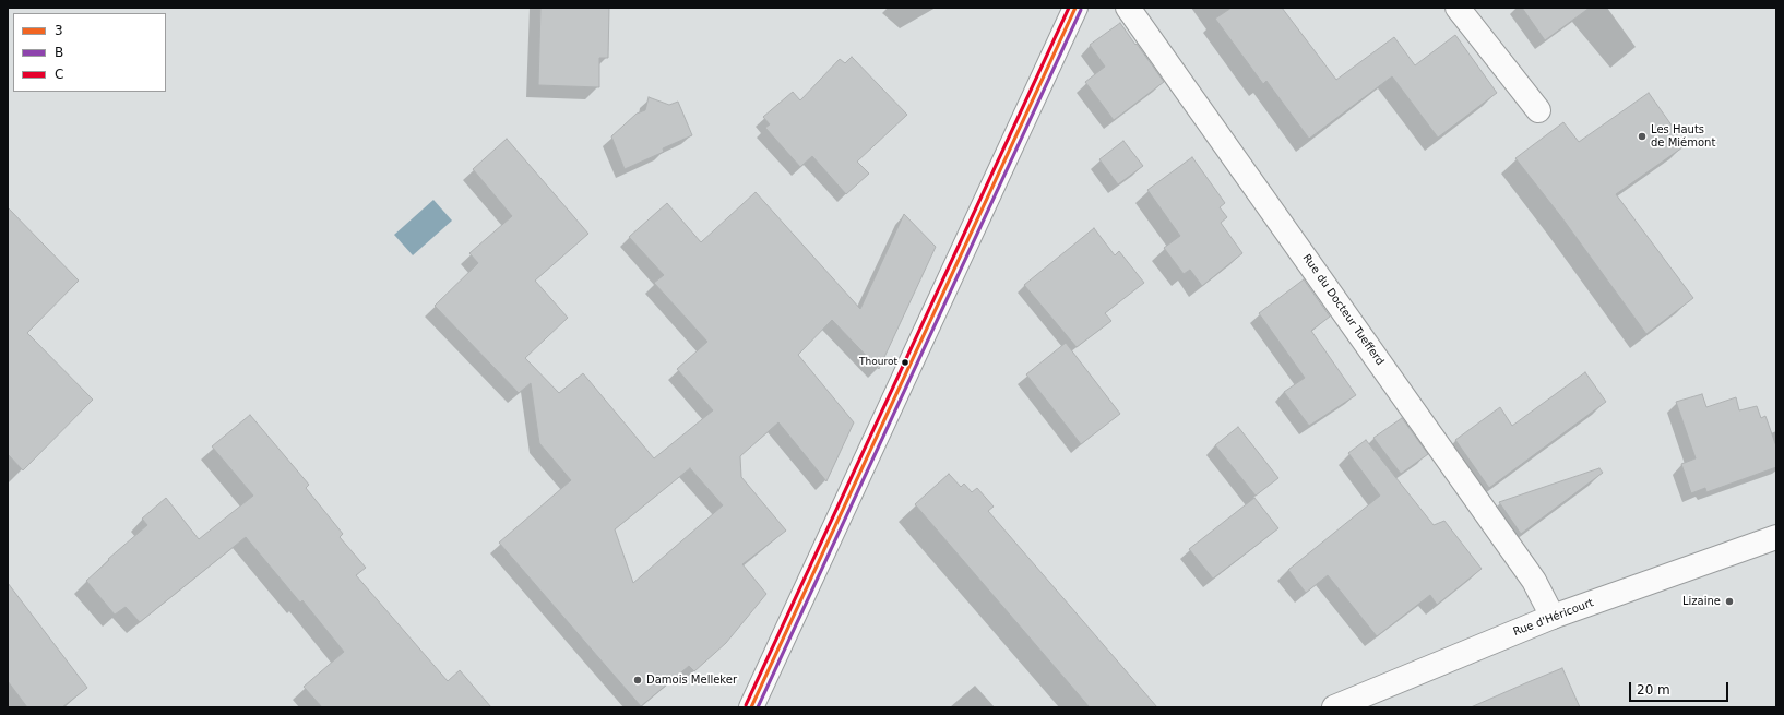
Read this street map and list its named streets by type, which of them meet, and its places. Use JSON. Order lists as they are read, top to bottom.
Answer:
{
  "streets": {
    "street": ["Rue du Docteur Tuefferd", "Rue d'Héricourt"]
  },
  "crossings": [
    ["Rue du Docteur Tuefferd", "Rue d'Héricourt"]
  ],
  "places": [
    "Les Hauts de Miémont",
    "Thourot",
    "Lizaine",
    "Damois Melleker"
  ],
  "lines": ["transit line 3", "transit line C", "transit line B"],
  "legend": ["3", "B", "C"],
  "scale_bar": "20 m"
}
